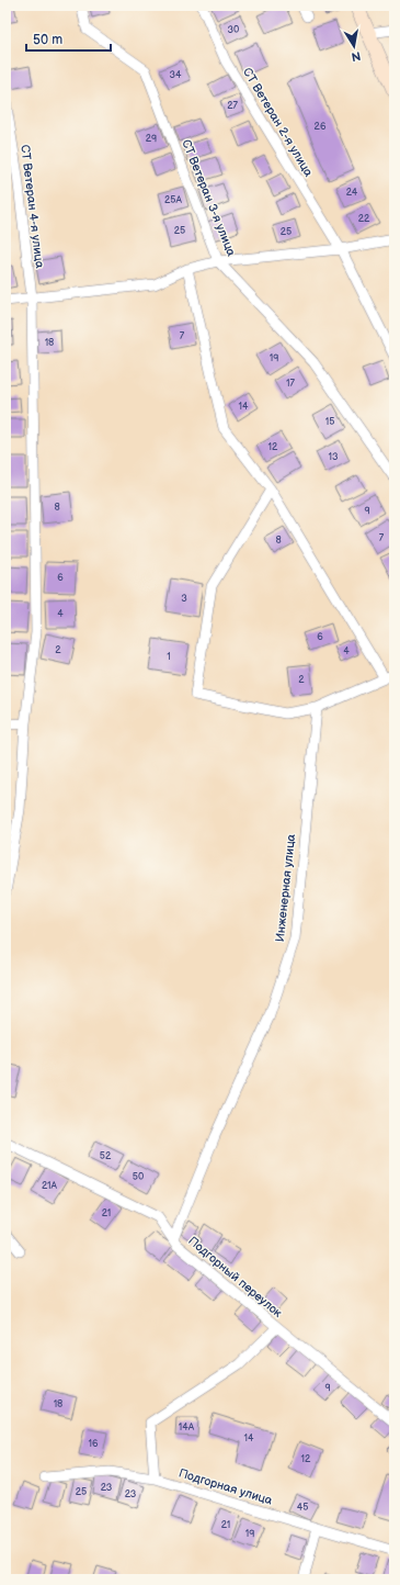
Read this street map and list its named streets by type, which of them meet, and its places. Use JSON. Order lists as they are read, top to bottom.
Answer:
{
  "streets": {
    "street": [
      "СТ Ветеран 2-я улица",
      "СТ Ветеран 3-я улица",
      "СТ Ветеран 4-я улица",
      "Инженерная улица",
      "Подгорный переулок",
      "Подгорная улица"
    ]
  },
  "crossings": [
    ["Инженерная улица", "Подгорный переулок"]
  ],
  "house_numbers": [
    "30",
    "34",
    "27",
    "26",
    "29",
    "24",
    "25А",
    "22",
    "25",
    "25",
    "7",
    "18",
    "19",
    "17",
    "14",
    "15",
    "12",
    "13",
    "8",
    "9",
    "7",
    "8",
    "6",
    "3",
    "4",
    "6",
    "2",
    "4",
    "1",
    "2",
    "52",
    "50",
    "21А",
    "21",
    "9",
    "18",
    "14А",
    "14",
    "16",
    "12",
    "23",
    "25",
    "23",
    "45",
    "21",
    "19"
  ],
  "scale_bar": "50 m",
  "north": "bottom"
}
